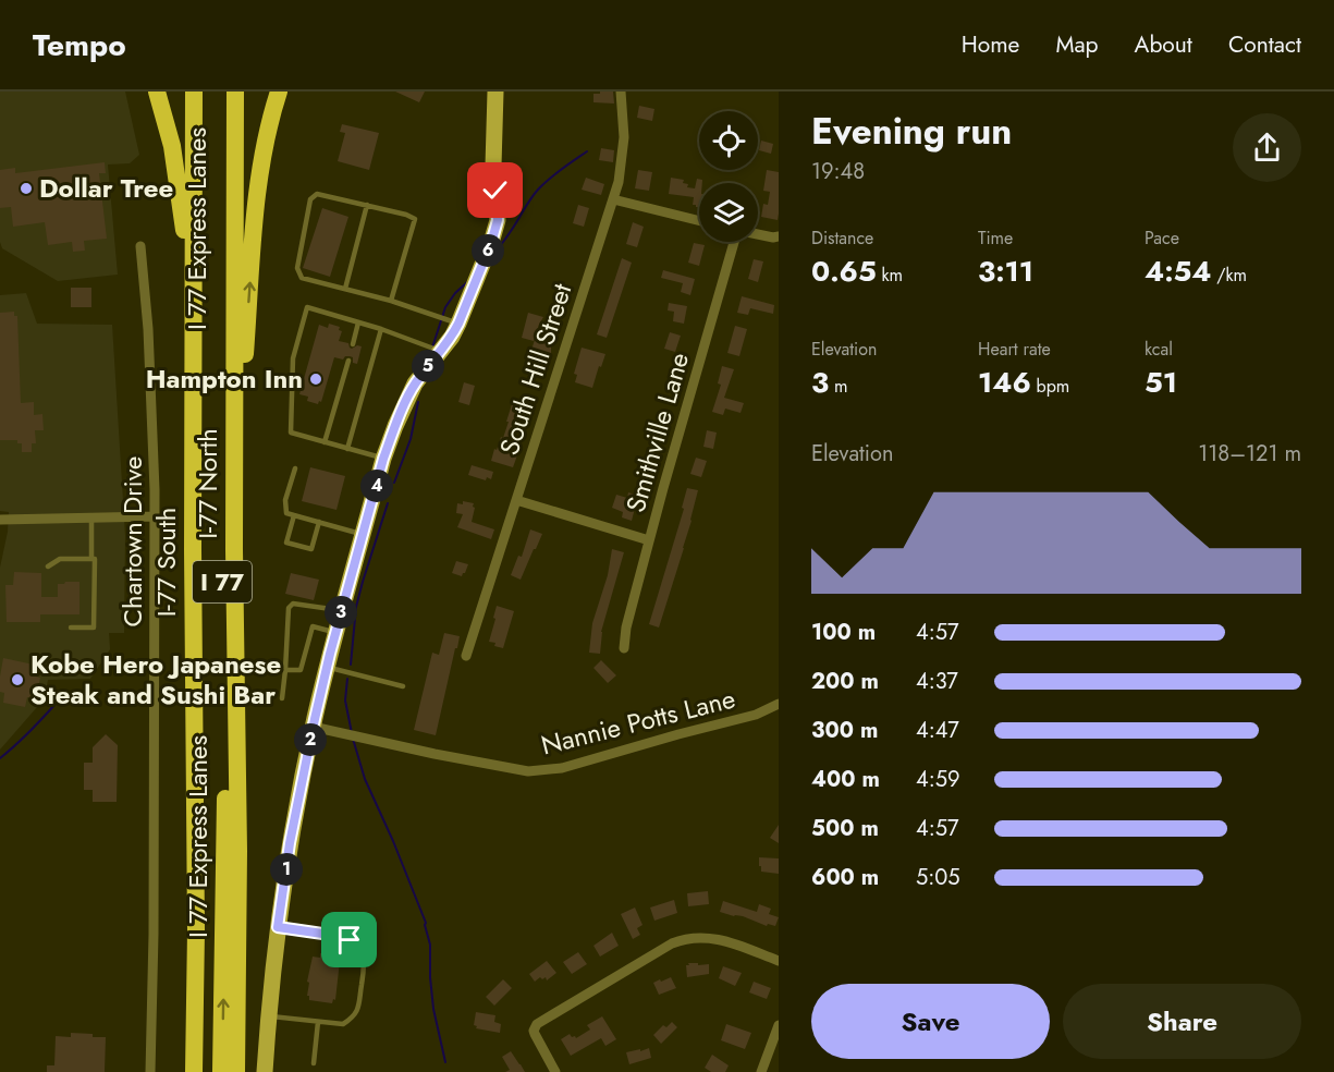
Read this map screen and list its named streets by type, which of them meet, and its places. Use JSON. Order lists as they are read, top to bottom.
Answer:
{
  "streets": {
    "highway": [
      "I 77 Express Lanes",
      "I-77 North",
      "I-77 South",
      "I 77"
    ],
    "street": [
      "South Hill Street",
      "Smithville Lane",
      "Chartown Drive",
      "Nannie Potts Lane"
    ]
  },
  "places": ["Dollar Tree", "Hampton Inn", "Kobe Hero Japanese Steak and Sushi Bar"],
  "page": {
    "header": "Tempo",
    "nav": [
      "Home",
      "Map",
      "About",
      "Contact"
    ],
    "heading": ["Evening run", "19:48"],
    "stats": [
      ["Distance", "0.65 km"],
      ["Time", "3:11"],
      ["Pace", "4:54 /km"],
      ["Elevation", "3 m"],
      ["Heart rate", "146 bpm"],
      ["kcal", "51"]
    ],
    "pins": [
      "6",
      "5",
      "4",
      "3",
      "2",
      "1"
    ],
    "chart": ["Elevation", "118–121 m"],
    "list": [
      {
        "name": "100 m",
        "note": "4:57"
      },
      {
        "name": "200 m",
        "note": "4:37"
      },
      {
        "name": "300 m",
        "note": "4:47"
      },
      {
        "name": "400 m",
        "note": "4:59"
      },
      {
        "name": "500 m",
        "note": "4:57"
      },
      {
        "name": "600 m",
        "note": "5:05"
      }
    ],
    "buttons": ["Save", "Share"]
  }
}
